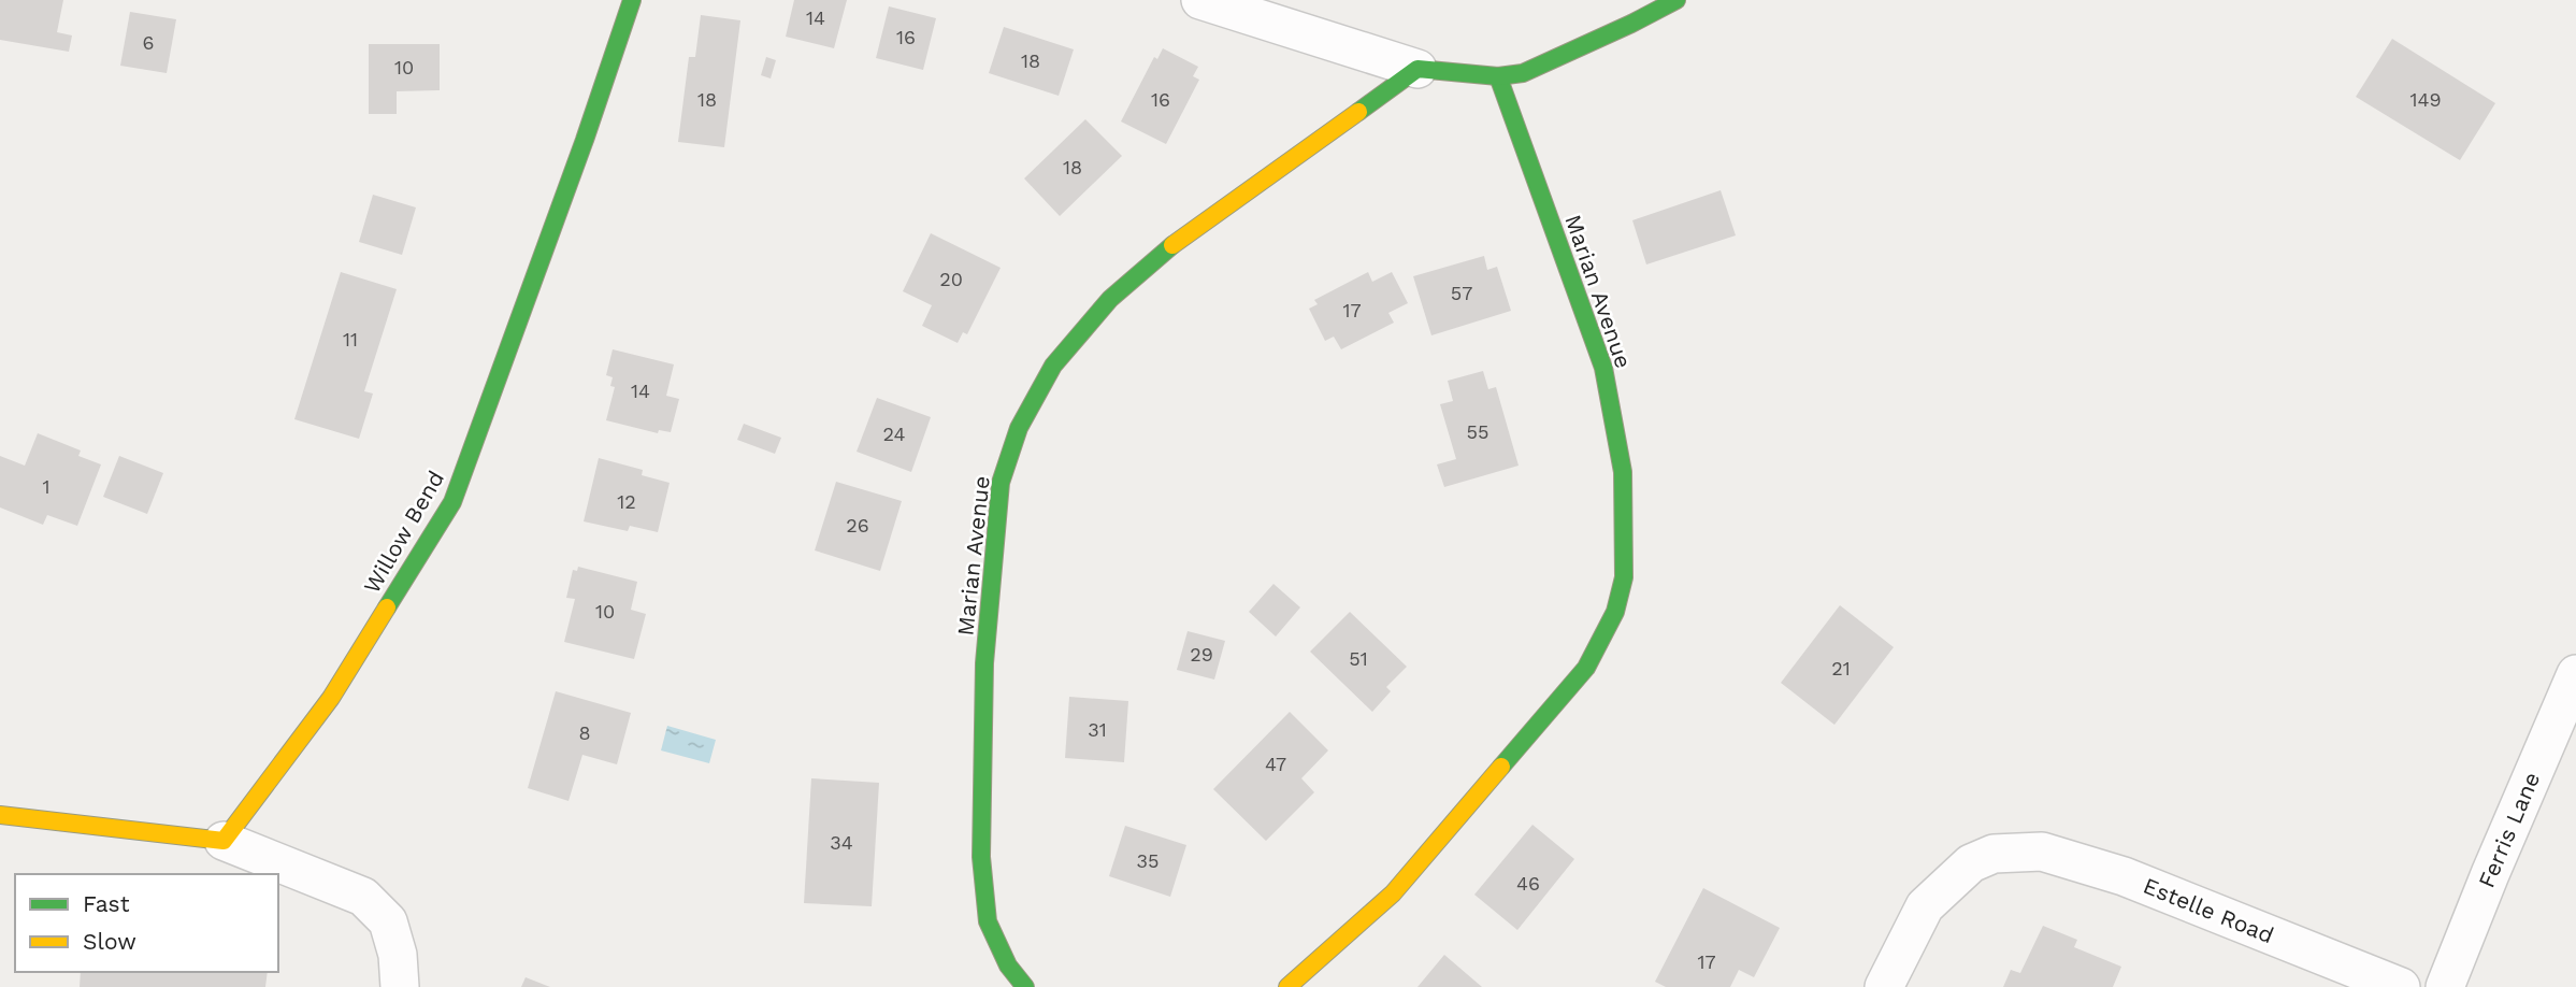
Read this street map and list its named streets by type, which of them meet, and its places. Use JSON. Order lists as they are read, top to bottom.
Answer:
{
  "streets": {
    "street": [
      "Marian Avenue",
      "Willow Bend",
      "Ferris Lane",
      "Estelle Road"
    ]
  },
  "house_numbers": [
    "14",
    "16",
    "6",
    "18",
    "10",
    "18",
    "16",
    "149",
    "18",
    "20",
    "57",
    "17",
    "11",
    "14",
    "55",
    "24",
    "1",
    "12",
    "26",
    "10",
    "29",
    "51",
    "21",
    "31",
    "8",
    "47",
    "34",
    "35",
    "46",
    "17"
  ],
  "legend": ["Fast", "Slow"]
}
